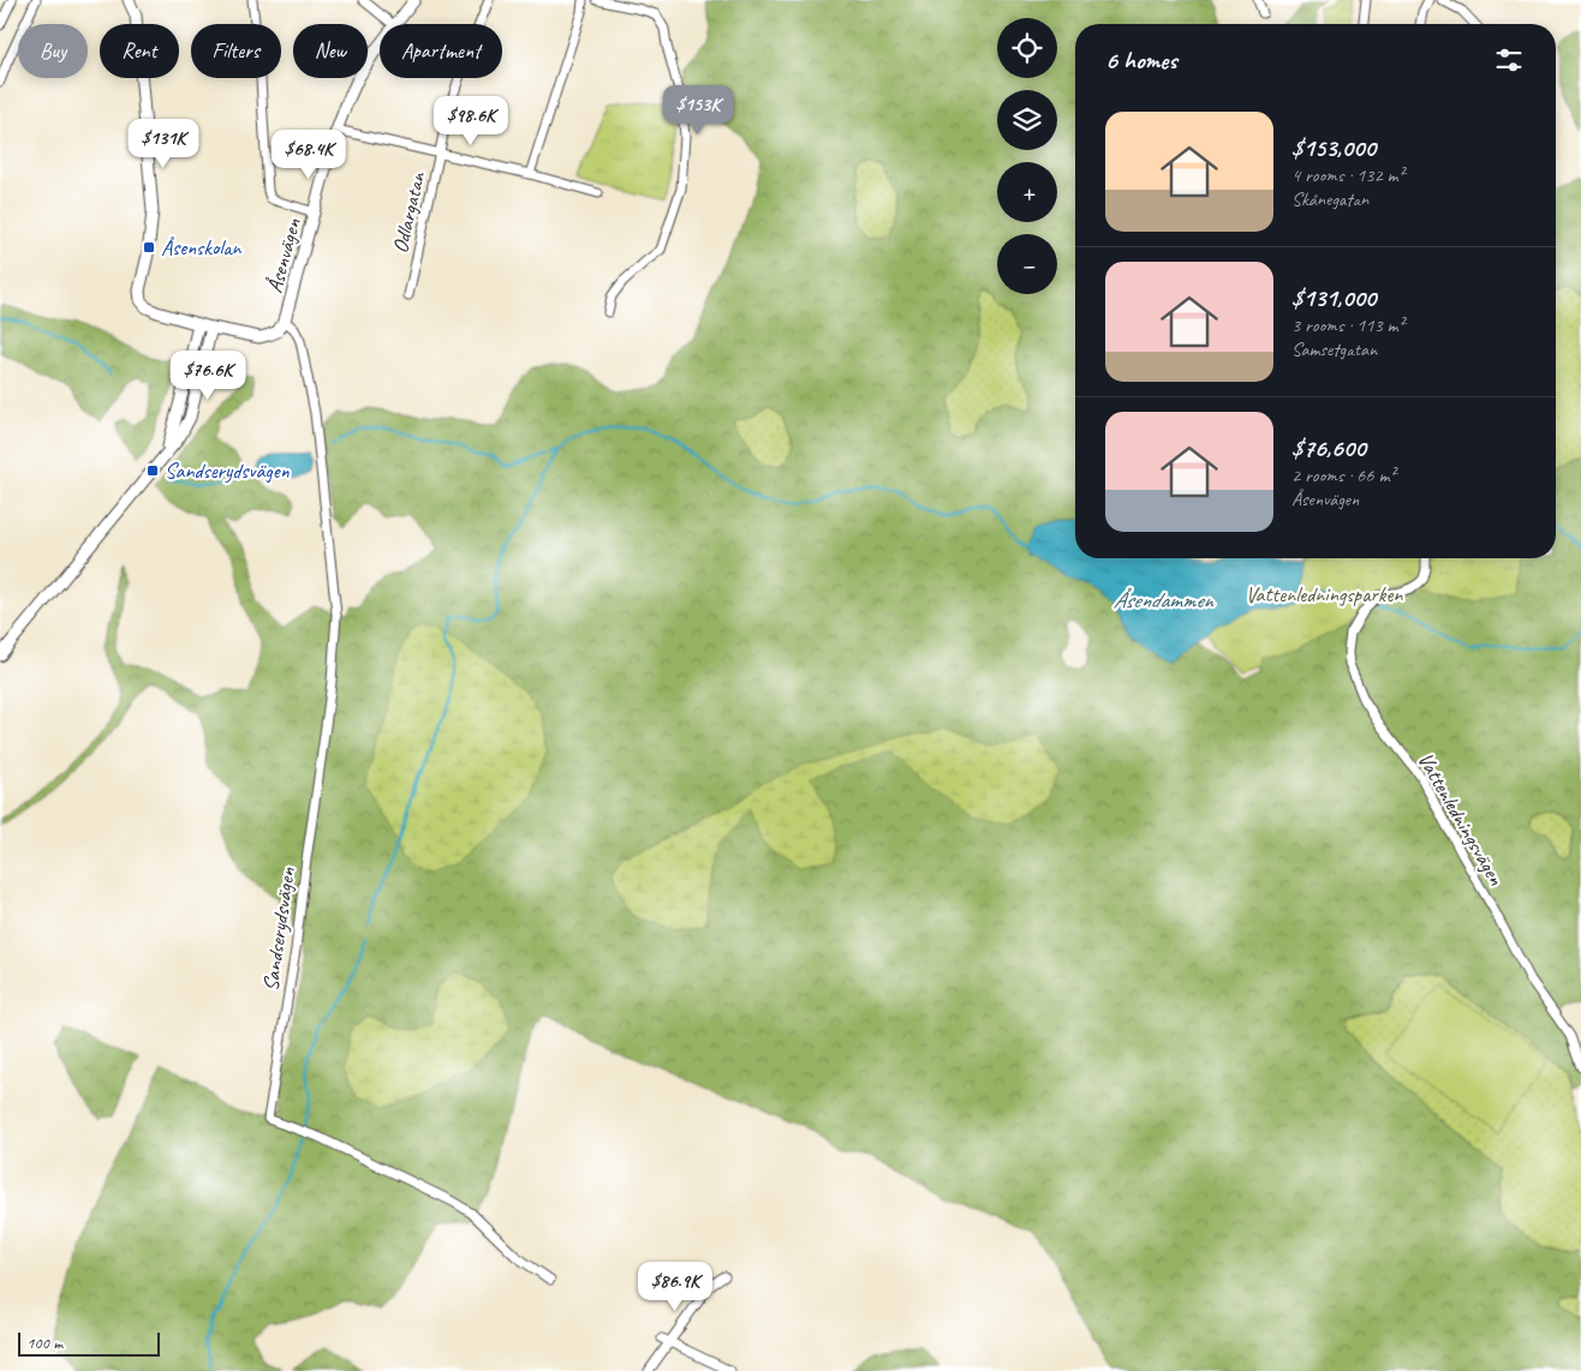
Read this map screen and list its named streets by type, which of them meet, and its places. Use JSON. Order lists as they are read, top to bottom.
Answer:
{
  "streets": {
    "street": [
      "Odlargatan",
      "Åsenvägen",
      "Vattenledningsvägen",
      "Sandserydsvägen"
    ]
  },
  "crossings": [
    ["Åsenvägen", "Sandserydsvägen"]
  ],
  "water": ["Åsendammen"],
  "parks": ["Vattenledningsparken"],
  "places": {
    "transit": ["Åsenskolan", "Sandserydsvägen"]
  },
  "scale_bar": "100 m",
  "page": {
    "map_buttons": ["+", "−"],
    "chip": [
      "Buy",
      "Rent",
      "Filters",
      "New",
      "Apartment"
    ],
    "heading": "6 homes",
    "price": [
      "$153K",
      "$98.6K",
      "$131K",
      "$68.4K",
      "$76.6K",
      "$86.9K"
    ],
    "list": [
      {
        "name": "$153,000",
        "note": "4 rooms · 132 m² · Skånegatan"
      },
      {
        "name": "$131,000",
        "note": "3 rooms · 113 m² · Samsetgatan"
      },
      {
        "name": "$76,600",
        "note": "2 rooms · 66 m² · Åsenvägen"
      }
    ],
    "scale": "100 m"
  }
}
